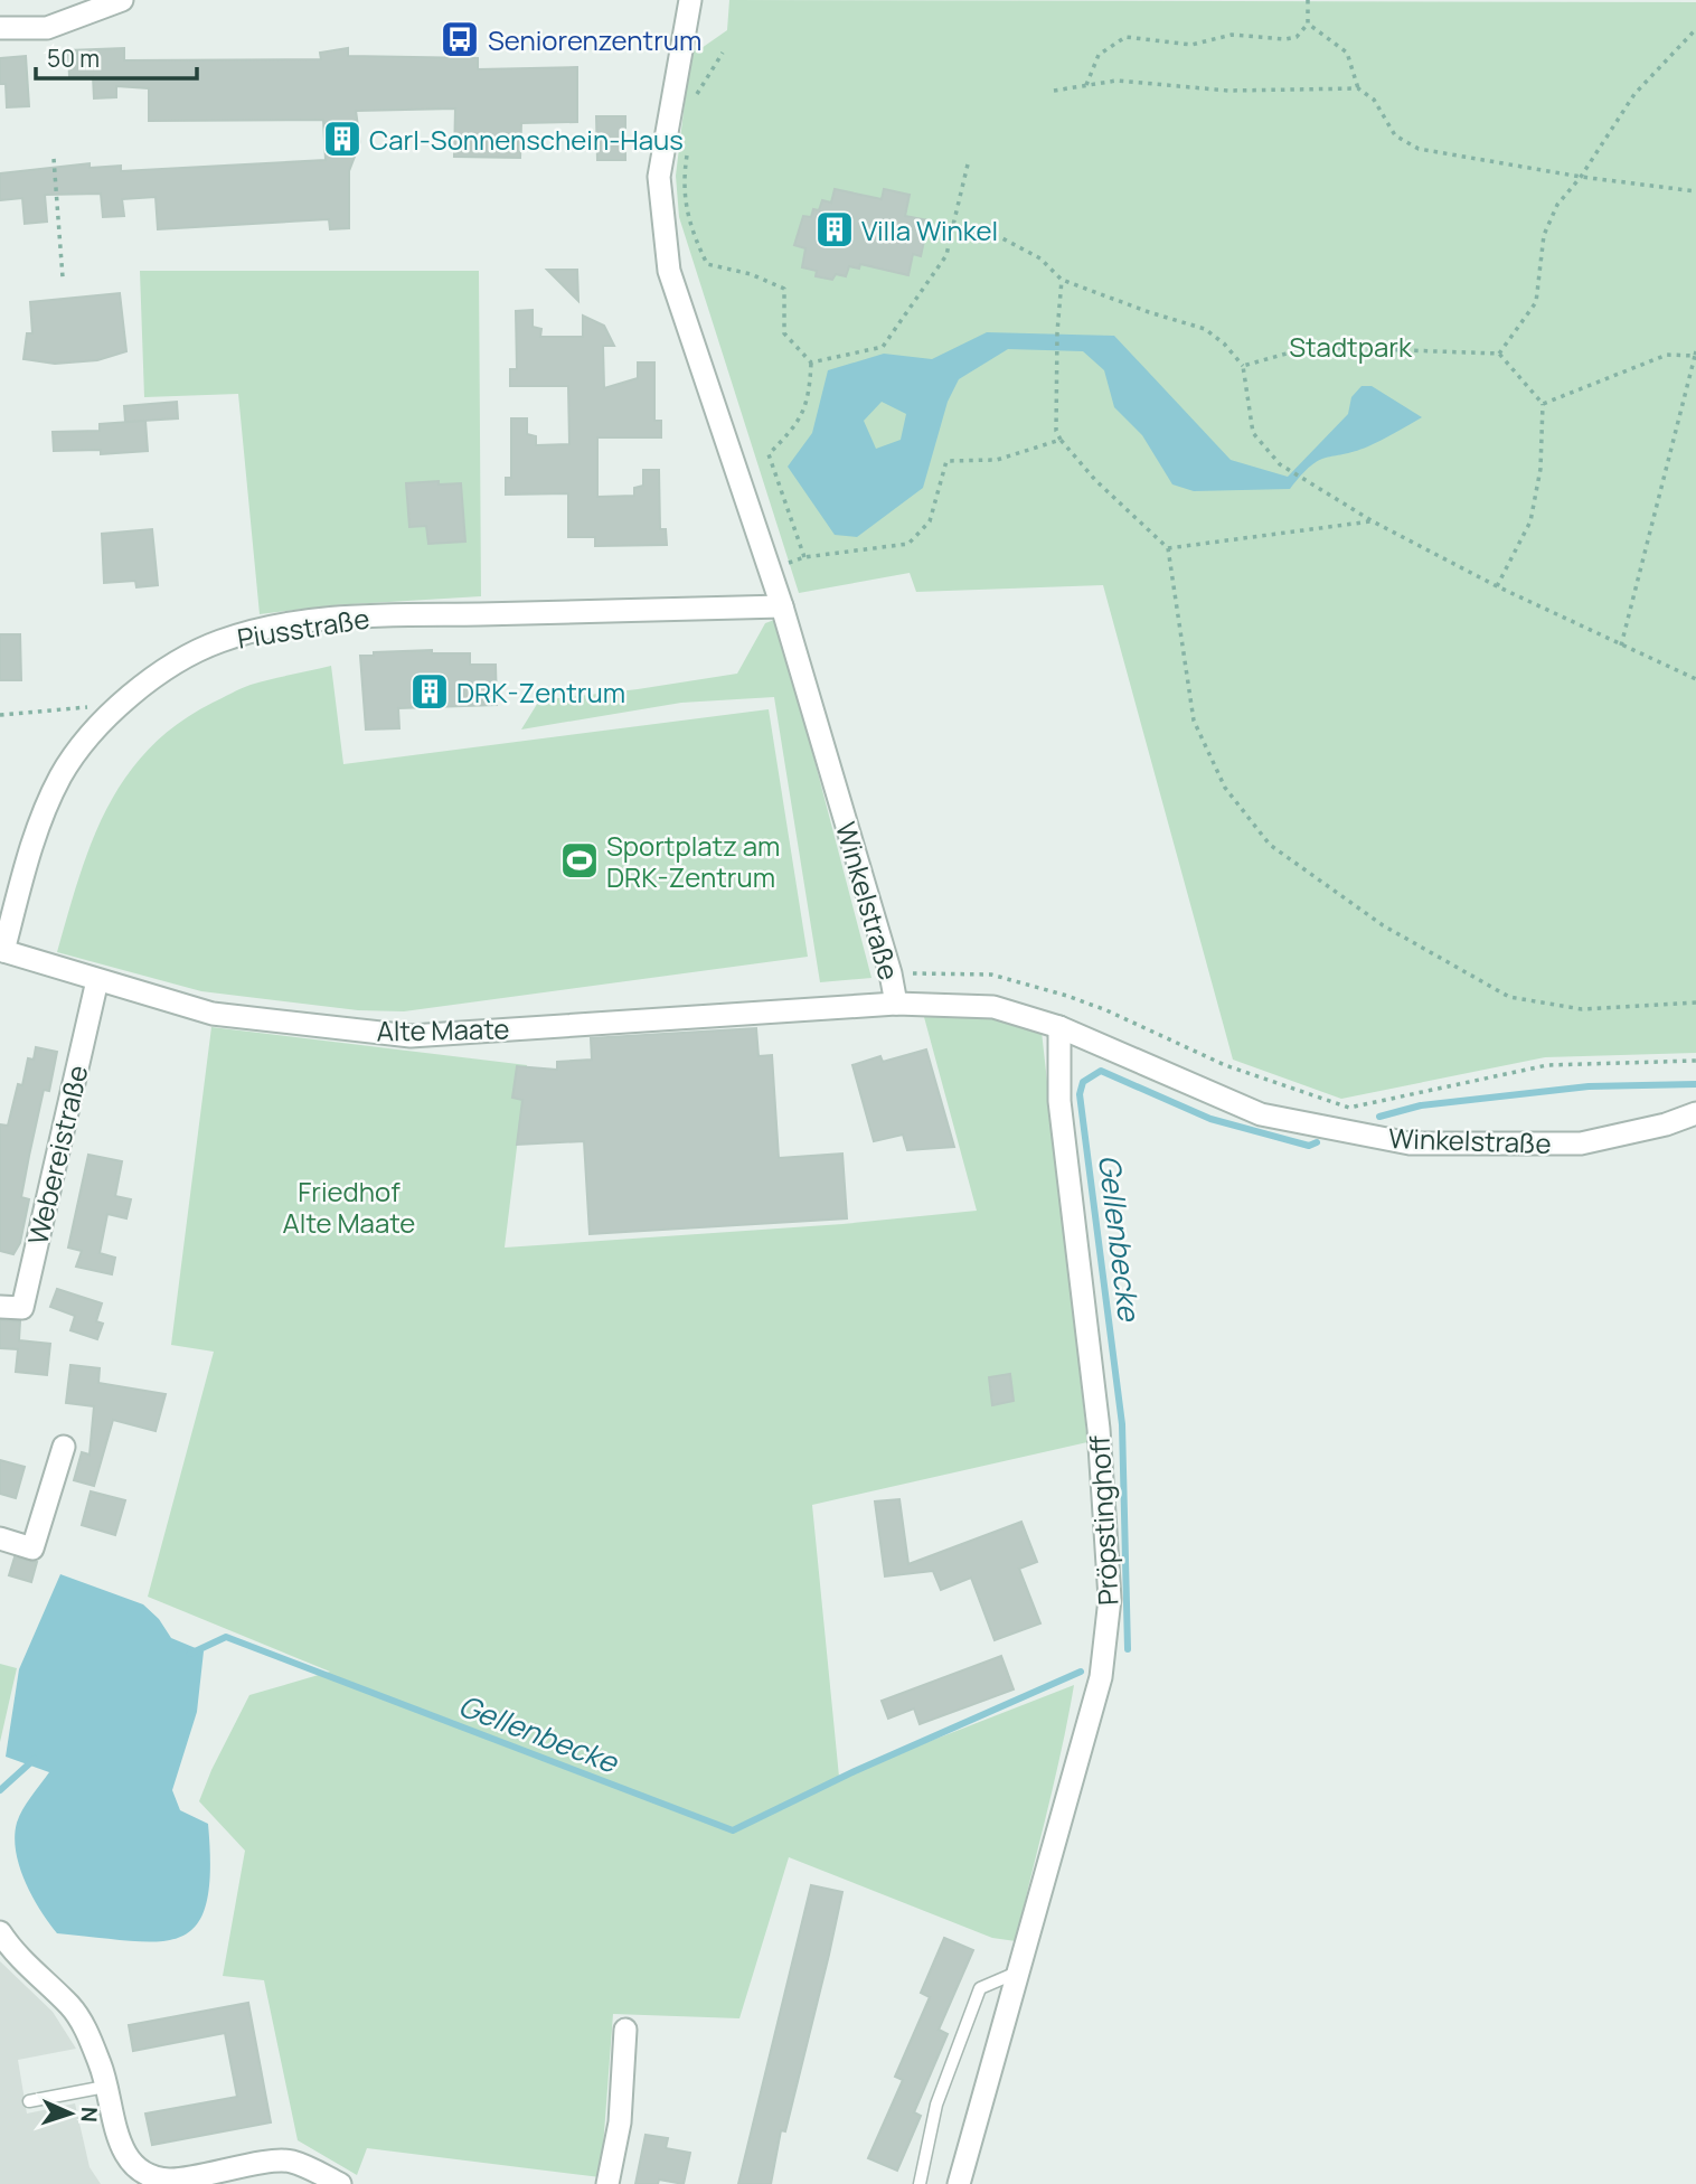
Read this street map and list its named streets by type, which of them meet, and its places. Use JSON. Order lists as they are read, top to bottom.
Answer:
{
  "streets": {
    "street": [
      "Piusstraße",
      "Winkelstraße",
      "Alte Maate",
      "Webereistraße",
      "Pröpstinghoff"
    ]
  },
  "crossings": [
    ["Piusstraße", "Winkelstraße"],
    ["Piusstraße", "Alte Maate"],
    ["Winkelstraße", "Alte Maate"],
    ["Winkelstraße", "Pröpstinghoff"],
    ["Alte Maate", "Webereistraße"]
  ],
  "water": ["Gellenbecke"],
  "parks": ["Stadtpark", "Friedhof Alte Maate"],
  "places": {
    "bus stop": ["Seniorenzentrum"],
    "building": ["Carl-Sonnenschein-Haus", "Villa Winkel", "DRK-Zentrum"],
    "sports": ["Sportplatz am DRK-Zentrum"]
  },
  "scale_bar": "50 m",
  "north": "right"
}
